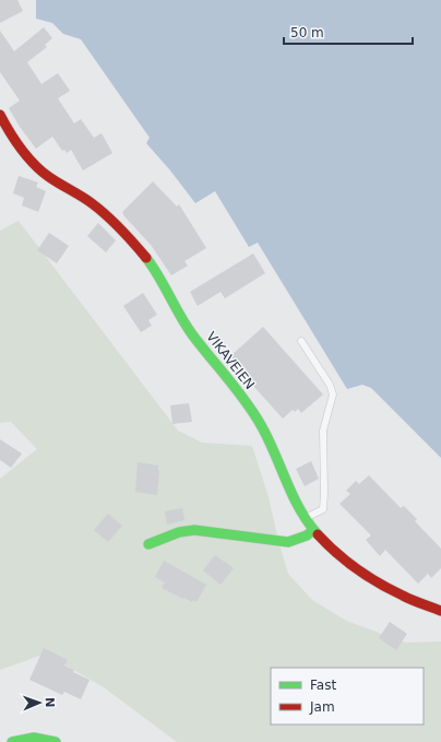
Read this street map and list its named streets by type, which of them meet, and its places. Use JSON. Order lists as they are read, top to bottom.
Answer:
{
  "streets": {
    "main road": ["VIKAVEIEN"]
  },
  "legend": ["Fast", "Jam"],
  "scale_bar": "50 m",
  "north": "right"
}
